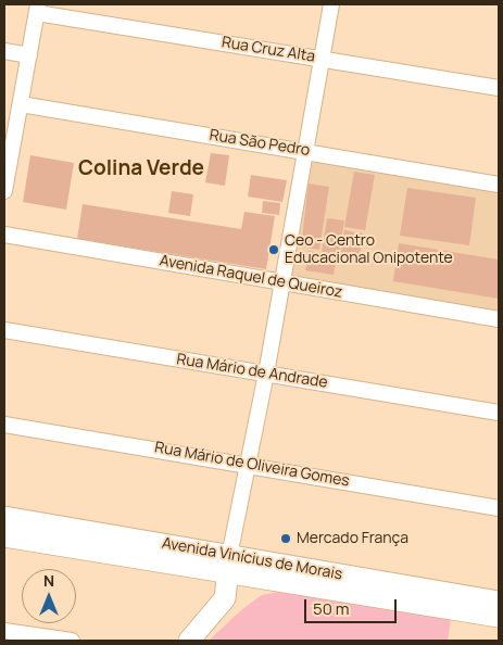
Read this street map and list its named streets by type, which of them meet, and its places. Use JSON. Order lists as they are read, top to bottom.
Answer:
{
  "streets": {
    "street": [
      "Rua Cruz Alta",
      "Rua São Pedro",
      "Avenida Raquel de Queiroz",
      "Rua Mário de Andrade",
      "Rua Mário de Oliveira Gomes",
      "Avenida Vinícius de Morais"
    ]
  },
  "districts": ["Colina Verde"],
  "places": ["Ceo - Centro Educacional Onipotente", "Mercado França"],
  "scale_bar": "50 m",
  "north": "top"
}
